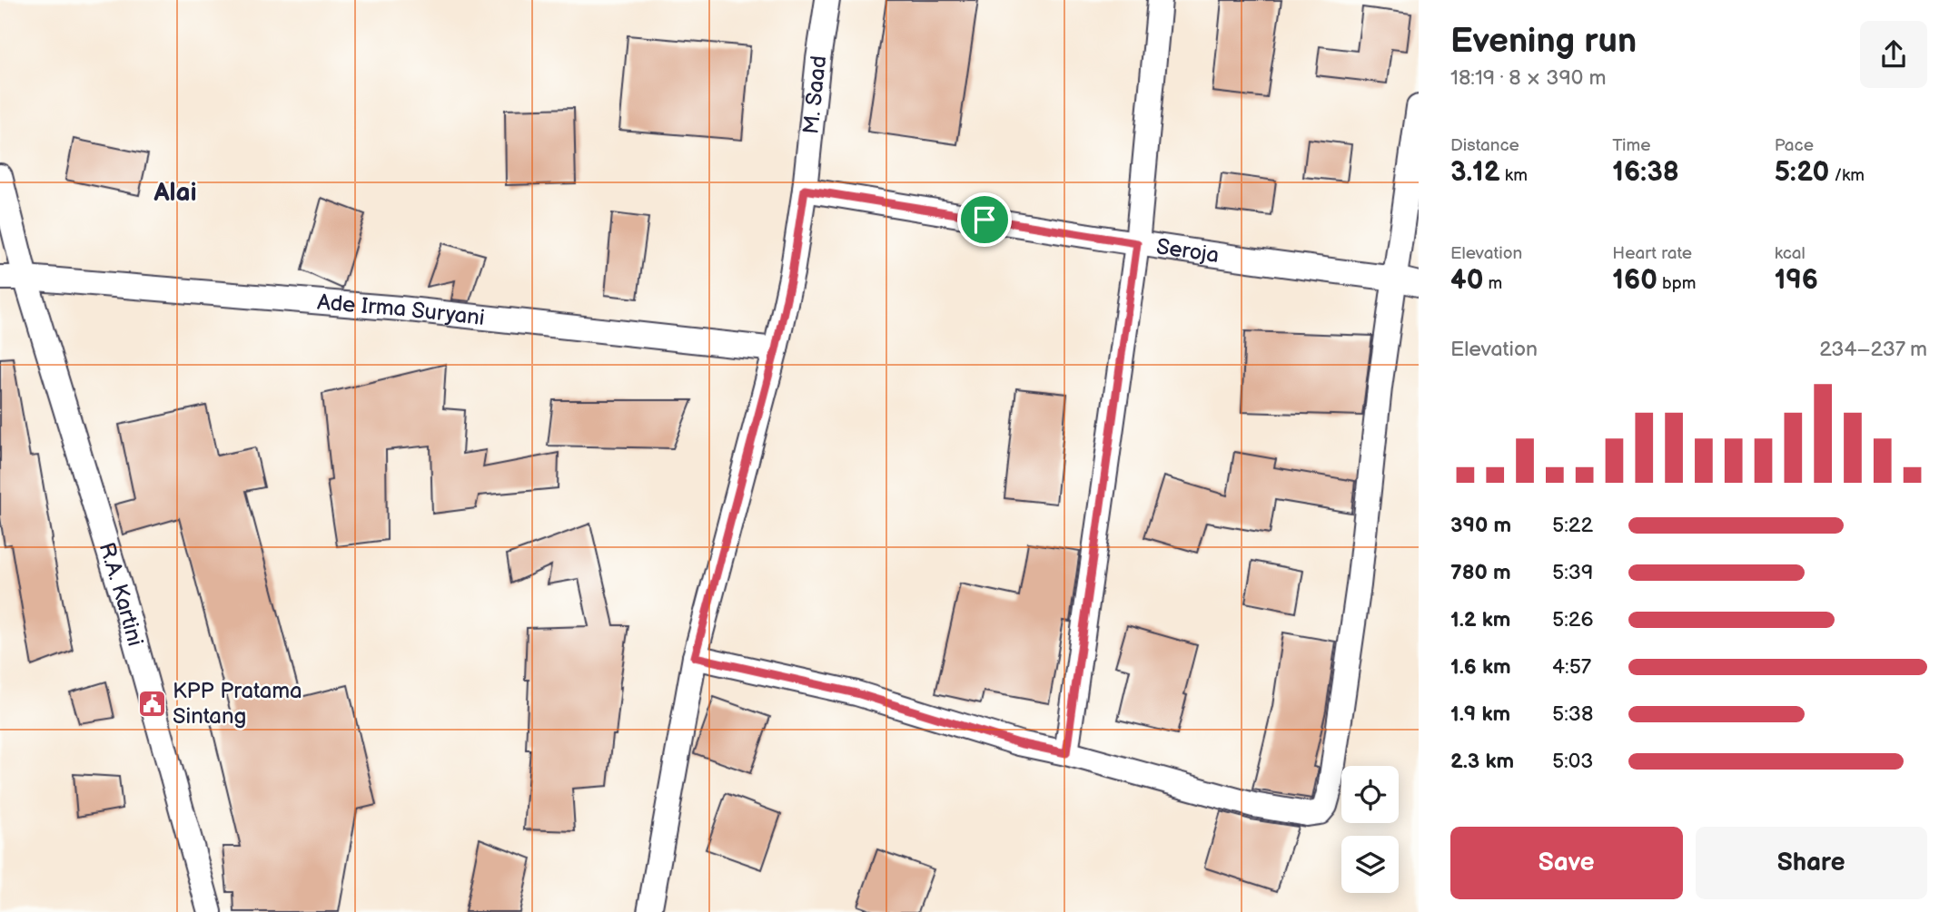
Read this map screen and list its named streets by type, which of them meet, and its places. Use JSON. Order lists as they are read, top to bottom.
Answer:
{
  "streets": {
    "street": [
      "M. Saad",
      "Seroja",
      "Ade Irma Suryani",
      "R.A. Kartini"
    ]
  },
  "crossings": [
    ["M. Saad", "Seroja"],
    ["M. Saad", "Ade Irma Suryani"],
    ["Ade Irma Suryani", "R.A. Kartini"]
  ],
  "districts": ["Alai"],
  "places": {
    "public building": ["KPP Pratama Sintang"]
  },
  "page": {
    "heading": ["Evening run", "18:19 · 8 × 390 m"],
    "stats": [
      ["Distance", "3.12 km"],
      ["Time", "16:38"],
      ["Pace", "5:20 /km"],
      ["Elevation", "40 m"],
      ["Heart rate", "160 bpm"],
      ["kcal", "196"]
    ],
    "chart": ["Elevation", "234–237 m"],
    "list": [
      {
        "name": "390 m",
        "note": "5:22"
      },
      {
        "name": "780 m",
        "note": "5:39"
      },
      {
        "name": "1.2 km",
        "note": "5:26"
      },
      {
        "name": "1.6 km",
        "note": "4:57"
      },
      {
        "name": "1.9 km",
        "note": "5:38"
      },
      {
        "name": "2.3 km",
        "note": "5:03"
      }
    ],
    "buttons": ["Save", "Share"]
  }
}
